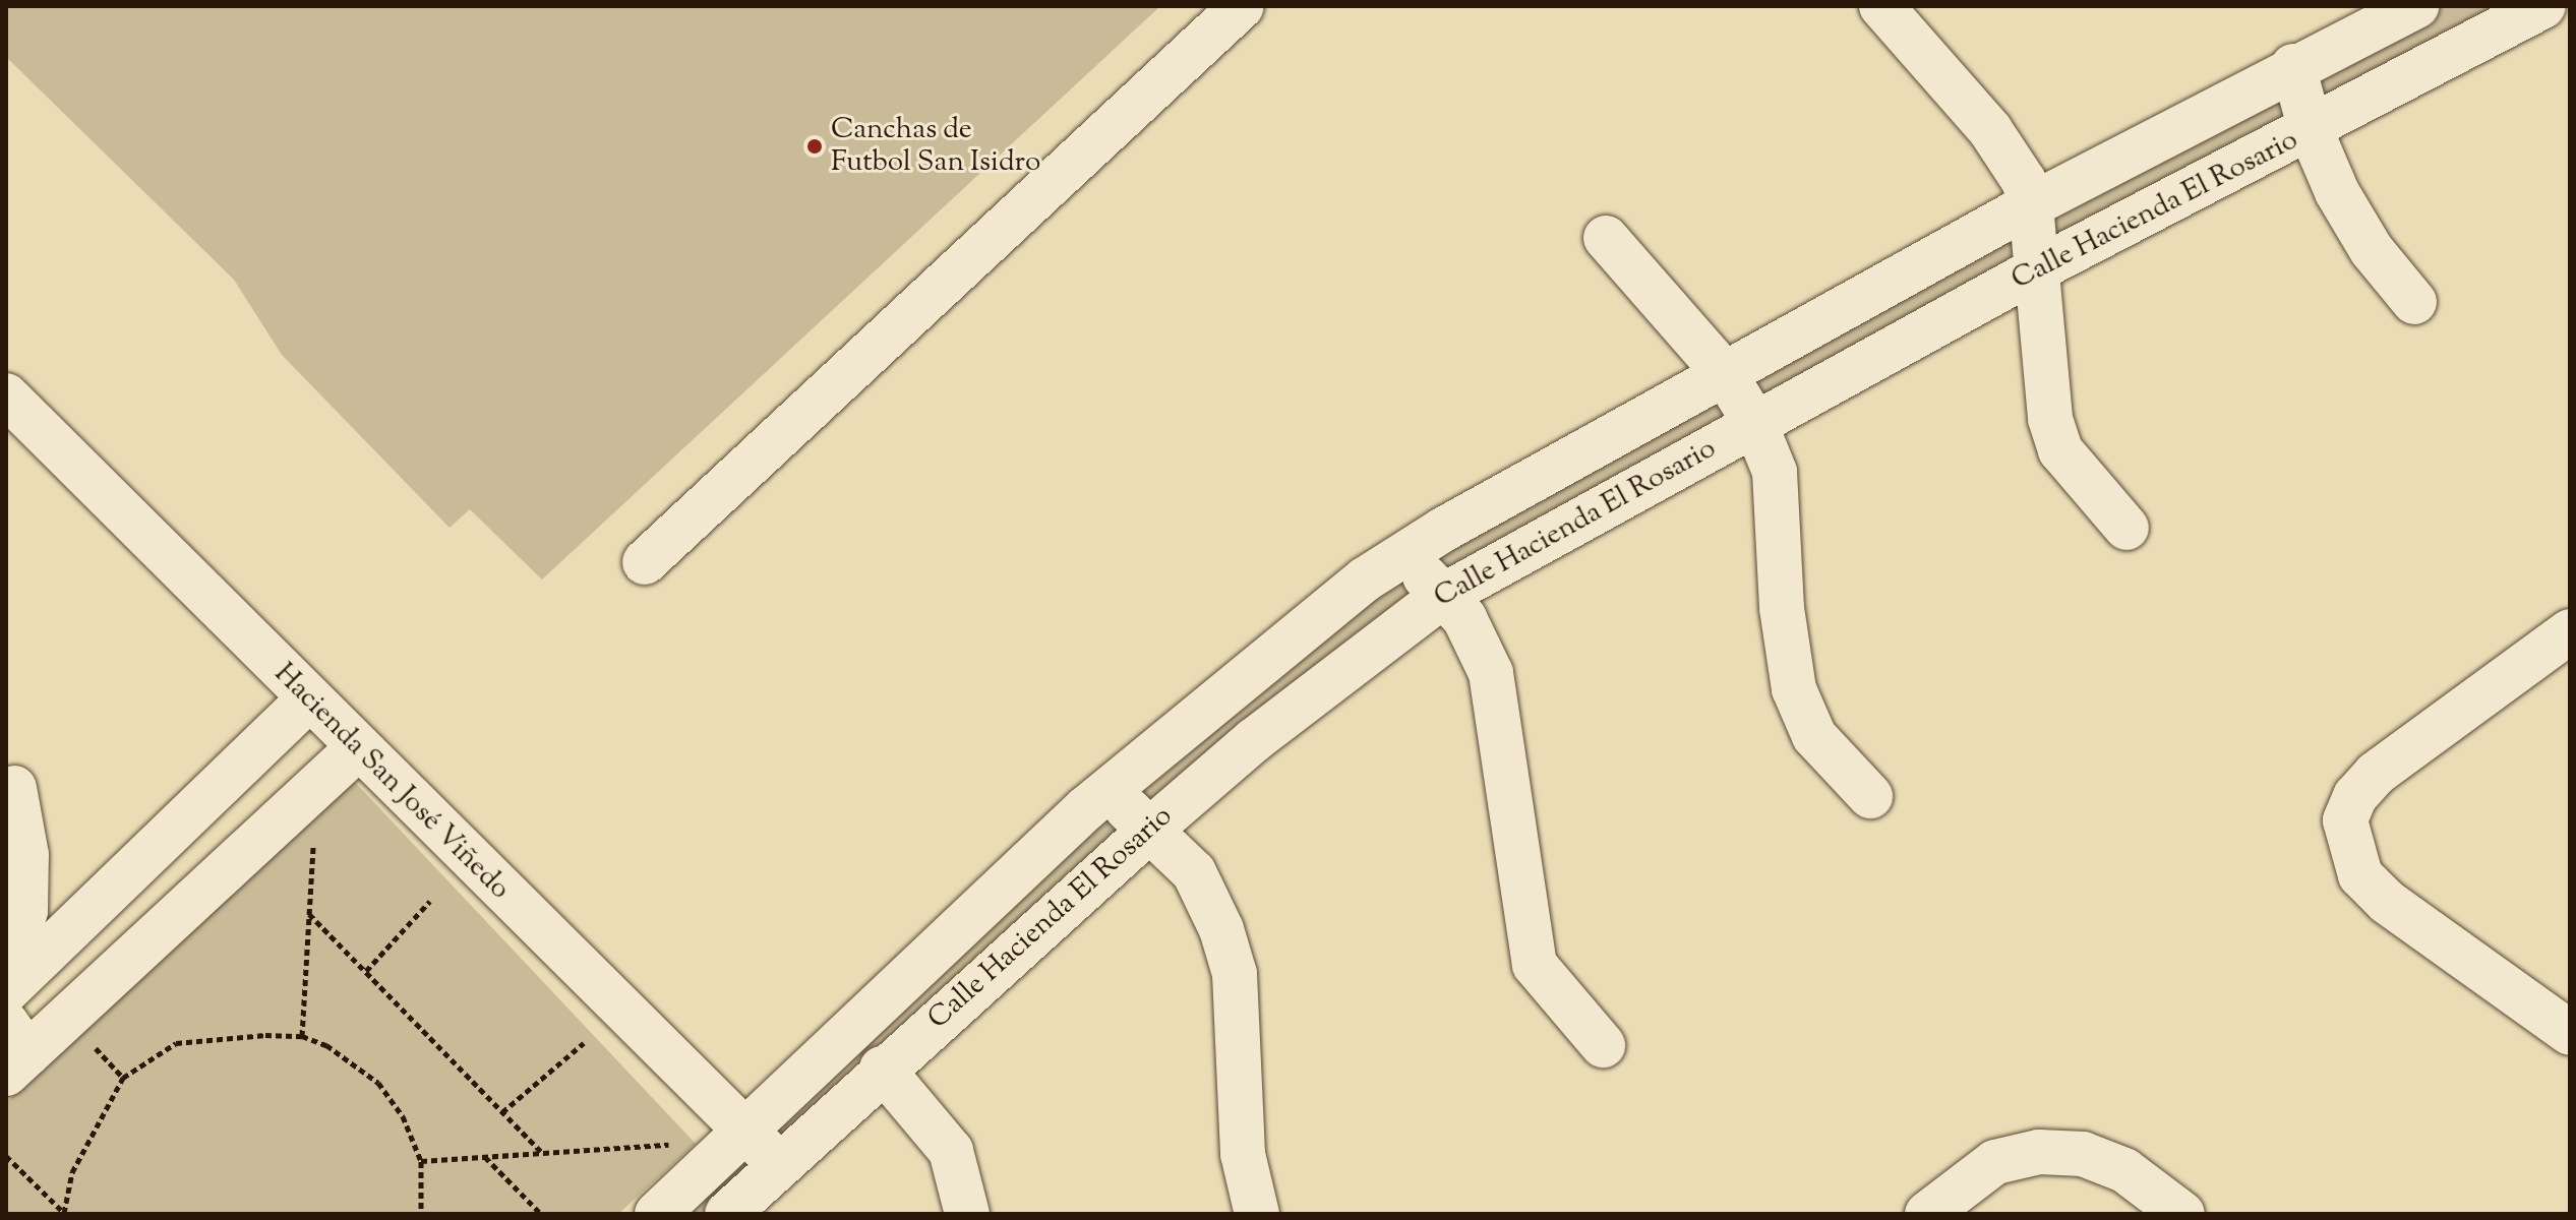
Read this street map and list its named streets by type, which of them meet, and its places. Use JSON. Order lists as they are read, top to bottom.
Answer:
{
  "streets": {
    "street": ["Calle Hacienda El Rosario", "Hacienda San José Viñedo"]
  },
  "crossings": [
    ["Calle Hacienda El Rosario", "Hacienda San José Viñedo"]
  ],
  "places": ["Canchas de Futbol San Isidro"]
}
